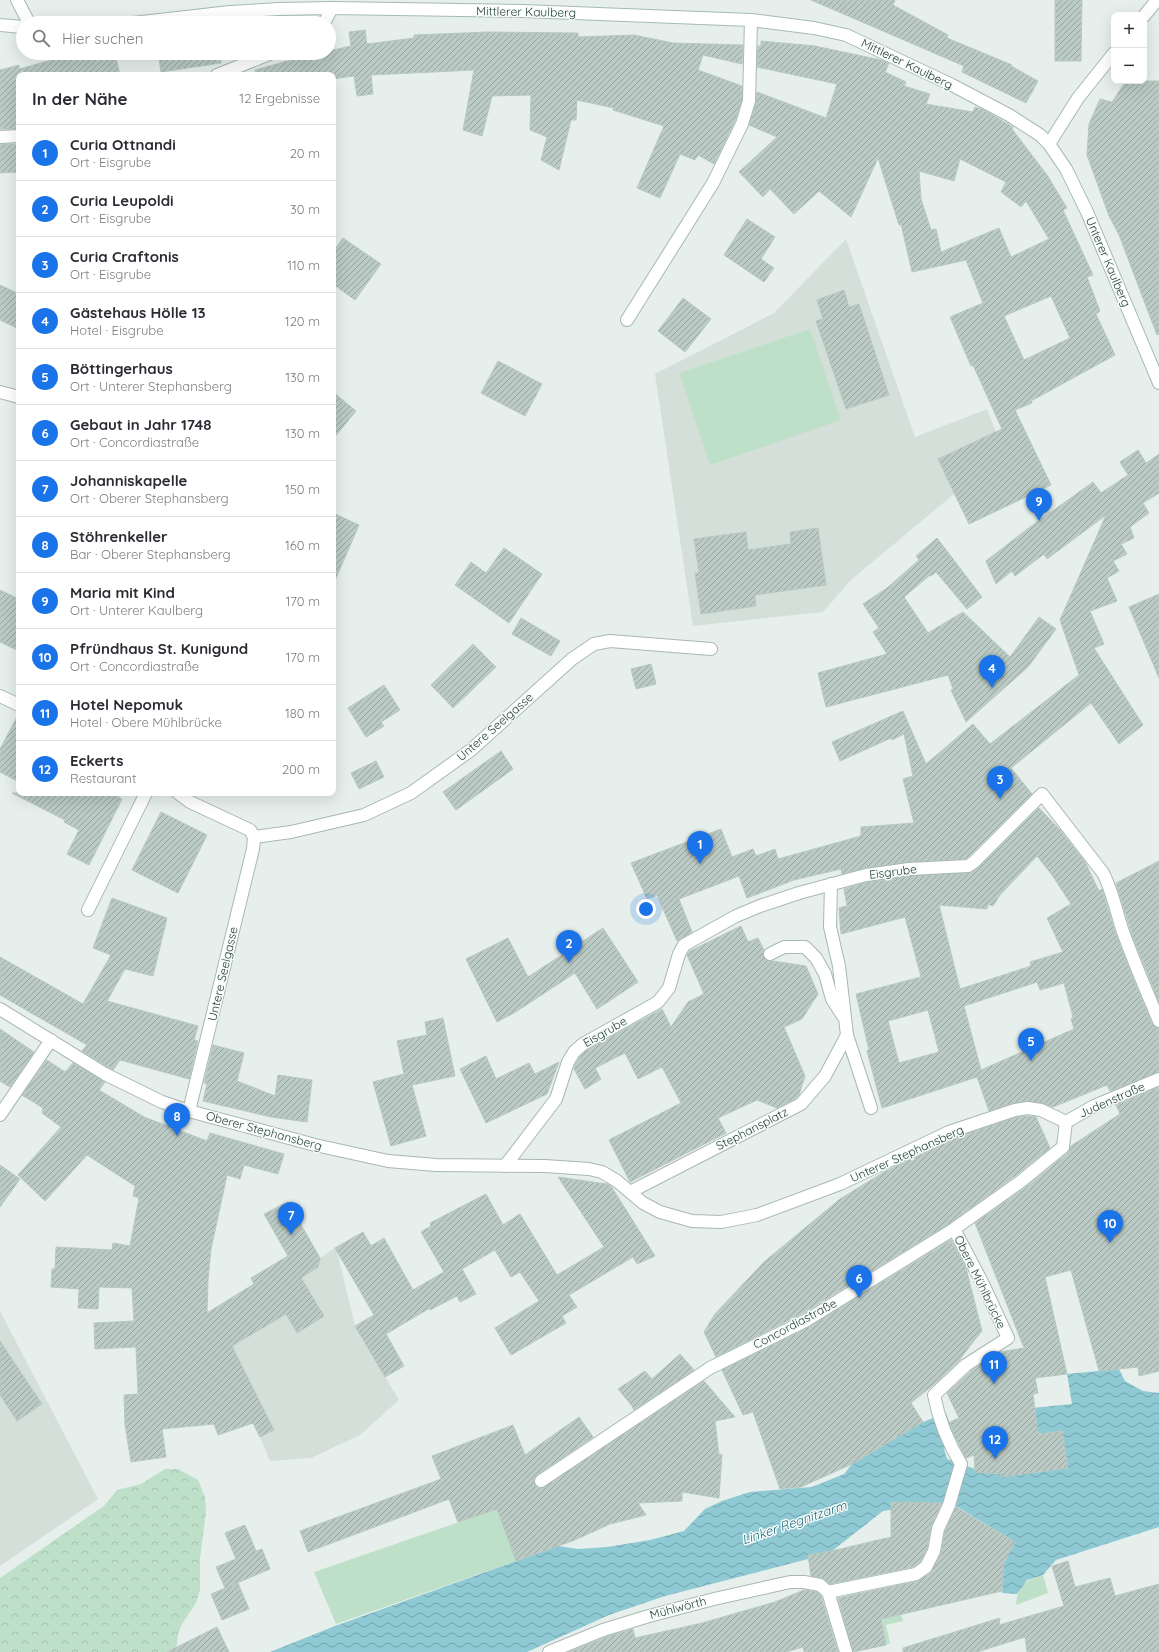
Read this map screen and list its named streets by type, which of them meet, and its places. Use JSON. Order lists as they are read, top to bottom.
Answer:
{
  "streets": {
    "street": [
      "Mittlerer Kaulberg",
      "Unterer Kaulberg",
      "Untere Seelgasse",
      "Eisgrube",
      "Judenstraße",
      "Stephansplatz",
      "Oberer Stephansberg",
      "Unterer Stephansberg",
      "Obere Mühlbrücke",
      "Concordiastraße",
      "Mühlwörth"
    ]
  },
  "crossings": [
    ["Mittlerer Kaulberg", "Unterer Kaulberg"],
    ["Untere Seelgasse", "Oberer Stephansberg"],
    ["Eisgrube", "Oberer Stephansberg"],
    ["Judenstraße", "Unterer Stephansberg"],
    ["Judenstraße", "Concordiastraße"],
    ["Stephansplatz", "Oberer Stephansberg"],
    ["Oberer Stephansberg", "Unterer Stephansberg"],
    ["Unterer Stephansberg", "Concordiastraße"],
    ["Obere Mühlbrücke", "Concordiastraße"],
    ["Obere Mühlbrücke", "Mühlwörth"]
  ],
  "water": ["Linker Regnitzarm"],
  "page": {
    "map_buttons": ["+", "−"],
    "search": "Hier suchen",
    "heading": ["In der Nähe", "12 Ergebnisse"],
    "list": [
      {
        "mark": "1",
        "name": "Curia Ottnandi",
        "note": "Ort · Eisgrube",
        "value": "20 m"
      },
      {
        "mark": "2",
        "name": "Curia Leupoldi",
        "note": "Ort · Eisgrube",
        "value": "30 m"
      },
      {
        "mark": "3",
        "name": "Curia Craftonis",
        "note": "Ort · Eisgrube",
        "value": "110 m"
      },
      {
        "mark": "4",
        "name": "Gästehaus Hölle 13",
        "note": "Hotel · Eisgrube",
        "value": "120 m"
      },
      {
        "mark": "5",
        "name": "Böttingerhaus",
        "note": "Ort · Unterer Stephansberg",
        "value": "130 m"
      },
      {
        "mark": "6",
        "name": "Gebaut in Jahr 1748",
        "note": "Ort · Concordiastraße",
        "value": "130 m"
      },
      {
        "mark": "7",
        "name": "Johanniskapelle",
        "note": "Ort · Oberer Stephansberg",
        "value": "150 m"
      },
      {
        "mark": "8",
        "name": "Stöhrenkeller",
        "note": "Bar · Oberer Stephansberg",
        "value": "160 m"
      },
      {
        "mark": "9",
        "name": "Maria mit Kind",
        "note": "Ort · Unterer Kaulberg",
        "value": "170 m"
      },
      {
        "mark": "10",
        "name": "Pfründhaus St. Kunigund",
        "note": "Ort · Concordiastraße",
        "value": "170 m"
      },
      {
        "mark": "11",
        "name": "Hotel Nepomuk",
        "note": "Hotel · Obere Mühlbrücke",
        "value": "180 m"
      },
      {
        "mark": "12",
        "name": "Eckerts",
        "note": "Restaurant",
        "value": "200 m"
      }
    ],
    "pins": [
      "9",
      "4",
      "3",
      "1",
      "2",
      "5",
      "8",
      "7",
      "10",
      "6",
      "11",
      "12"
    ]
  }
}
